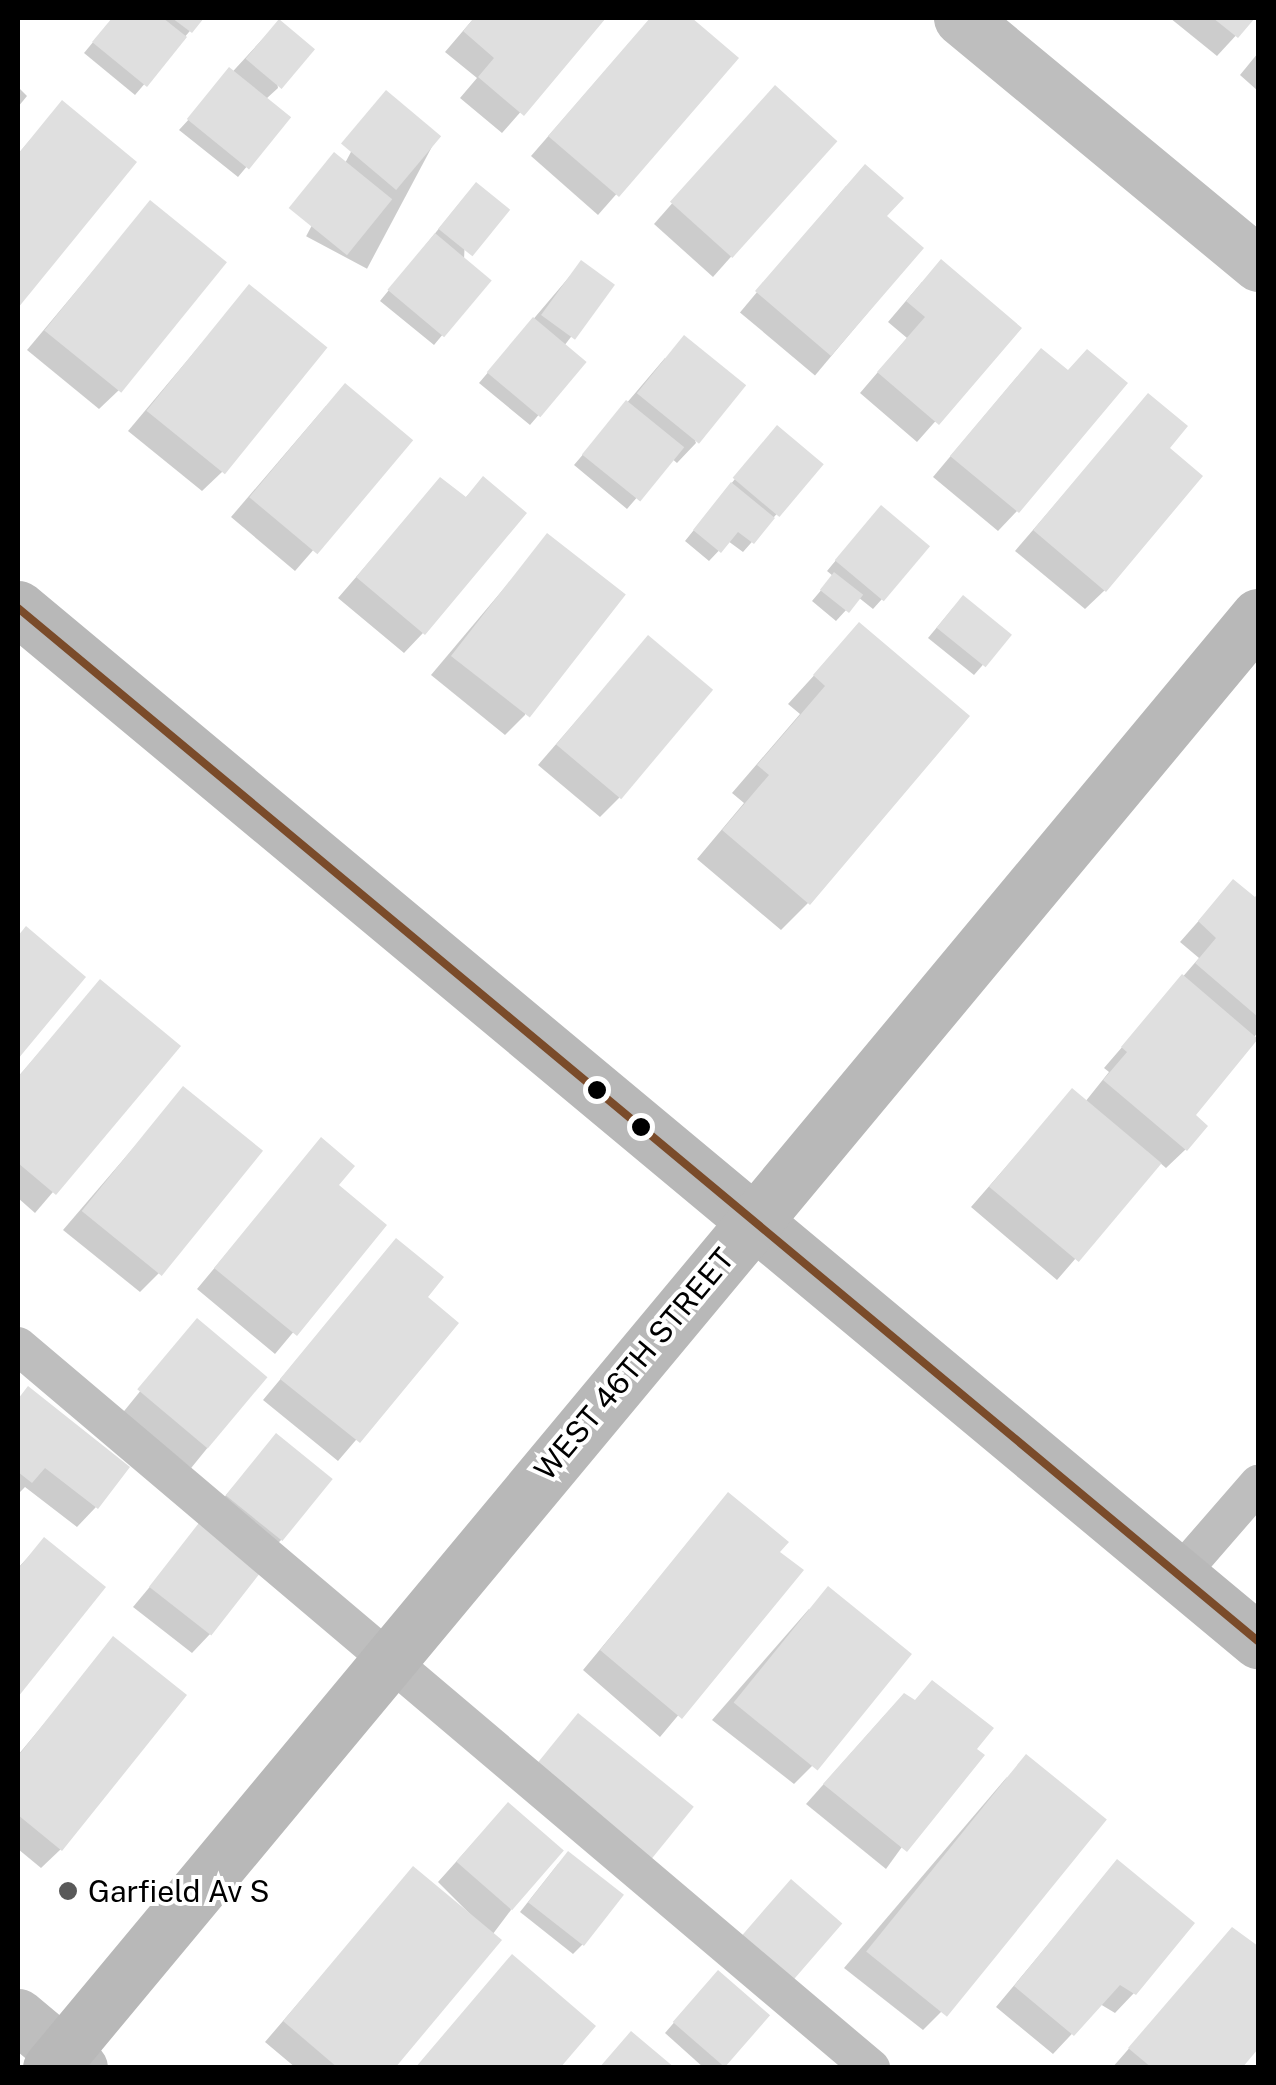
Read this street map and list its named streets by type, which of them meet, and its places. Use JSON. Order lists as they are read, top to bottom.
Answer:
{
  "streets": {
    "main road": ["WEST 46TH STREET"]
  },
  "places": ["Garfield Av S"]
}
